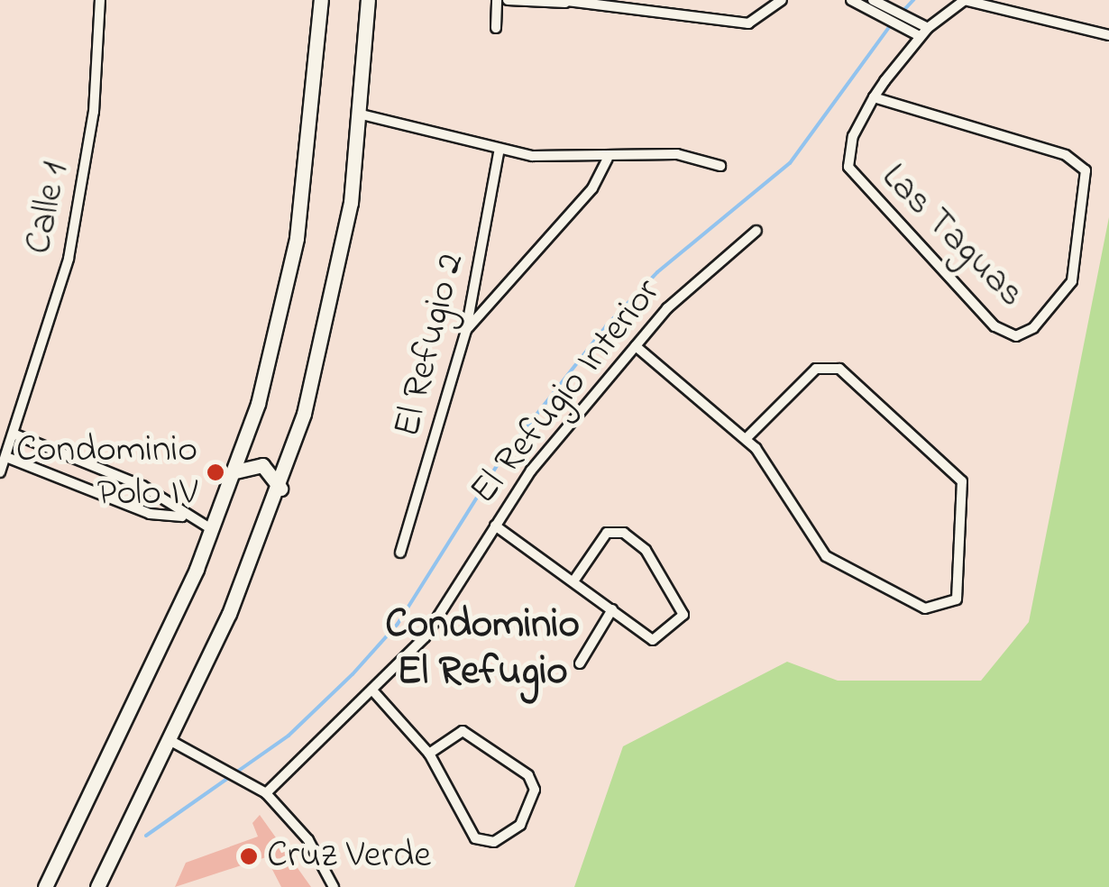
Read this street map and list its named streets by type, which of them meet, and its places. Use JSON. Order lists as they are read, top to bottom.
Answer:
{
  "streets": {
    "street": [
      "Calle 1",
      "Las Taguas",
      "El Refugio 2",
      "El Refugio Interior"
    ]
  },
  "districts": ["Condominio El Refugio"],
  "places": ["Condominio Polo IV", "Cruz Verde"]
}
